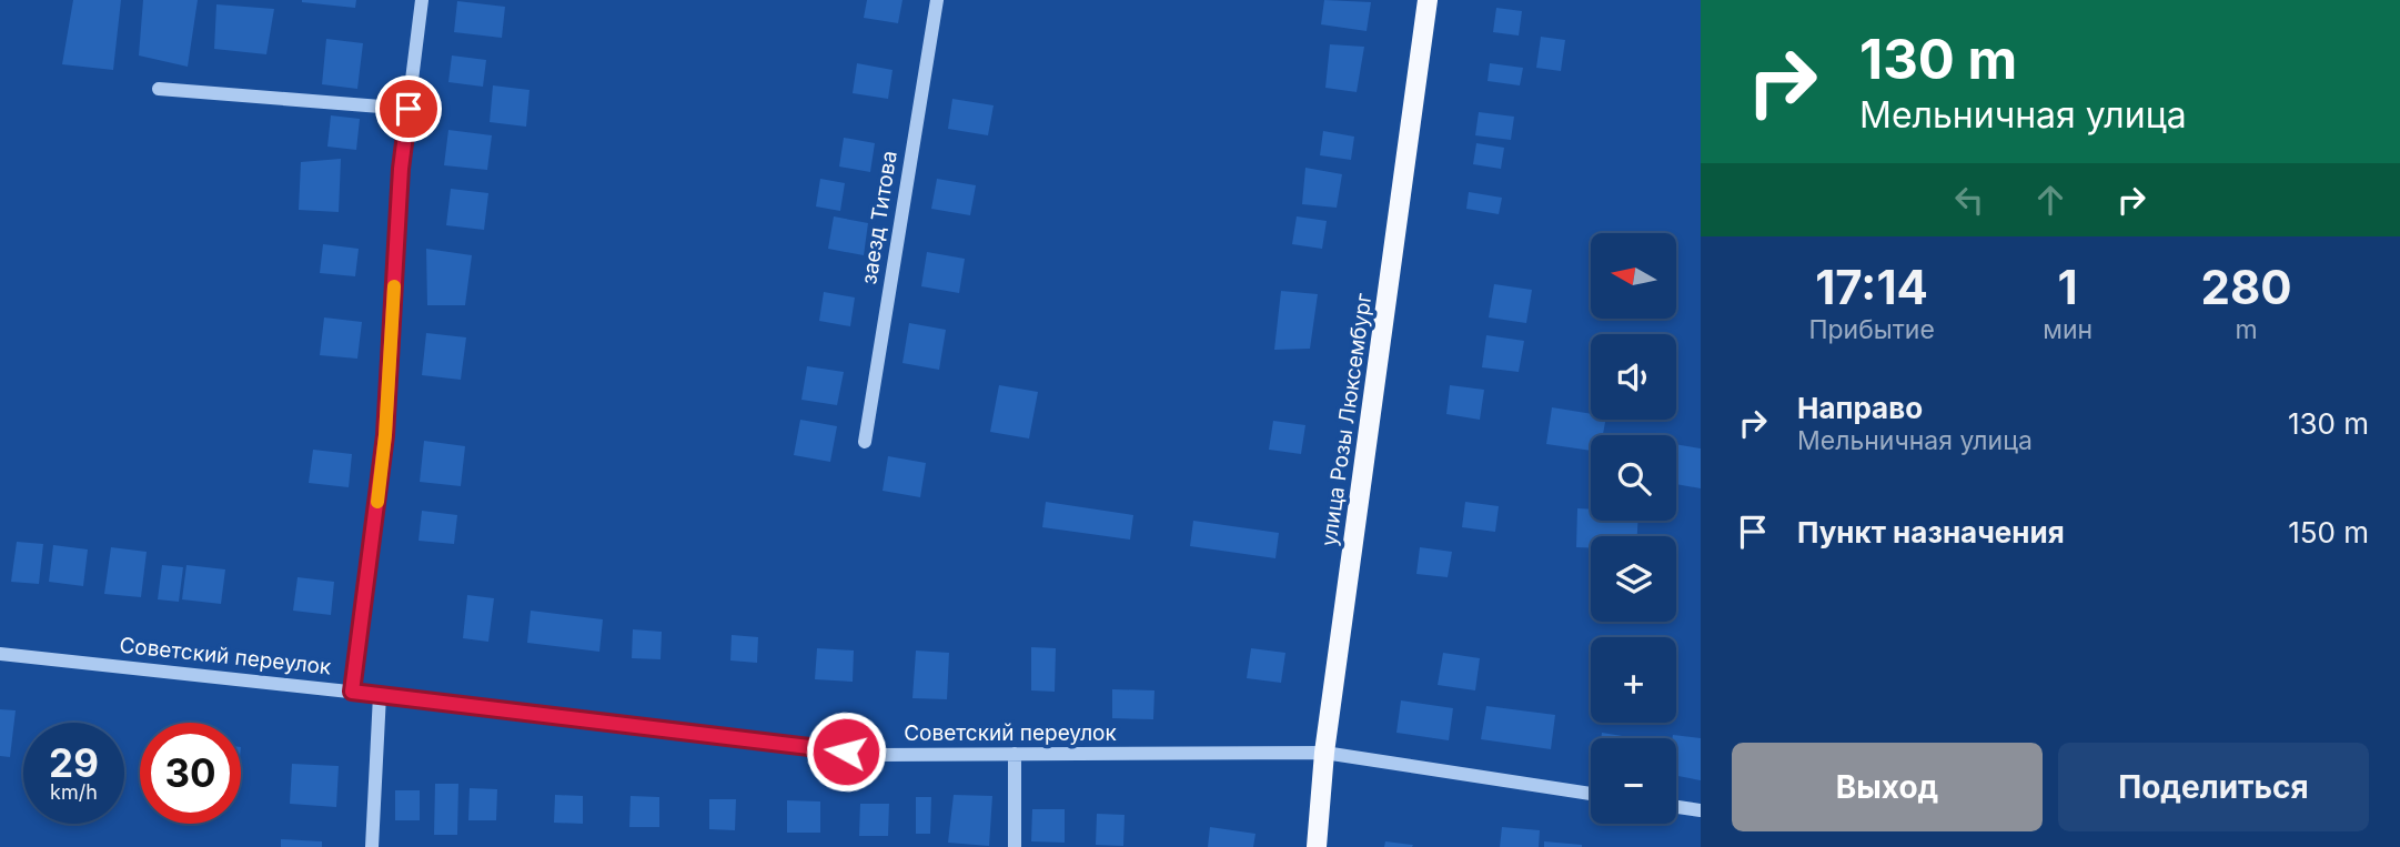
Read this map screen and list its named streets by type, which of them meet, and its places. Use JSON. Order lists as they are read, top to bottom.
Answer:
{
  "streets": {
    "main road": ["улица Розы Люксембург"],
    "street": ["заезд Титова", "Советский переулок"]
  },
  "crossings": [
    ["улица Розы Люксембург", "Советский переулок"]
  ],
  "north": "left",
  "page": {
    "turn": ["130 m", "Мельничная улица"],
    "map_buttons": ["+", "−"],
    "eta": [
      "17:14",
      "Прибытие",
      "1",
      "мин",
      "280",
      "m"
    ],
    "list": [
      {
        "name": "Направо",
        "note": "Мельничная улица",
        "value": "130 m"
      },
      {
        "name": "Пункт назначения",
        "value": "150 m"
      }
    ],
    "speed": "29 km/h",
    "limit": "30",
    "buttons": ["Выход", "Поделиться"]
  }
}
